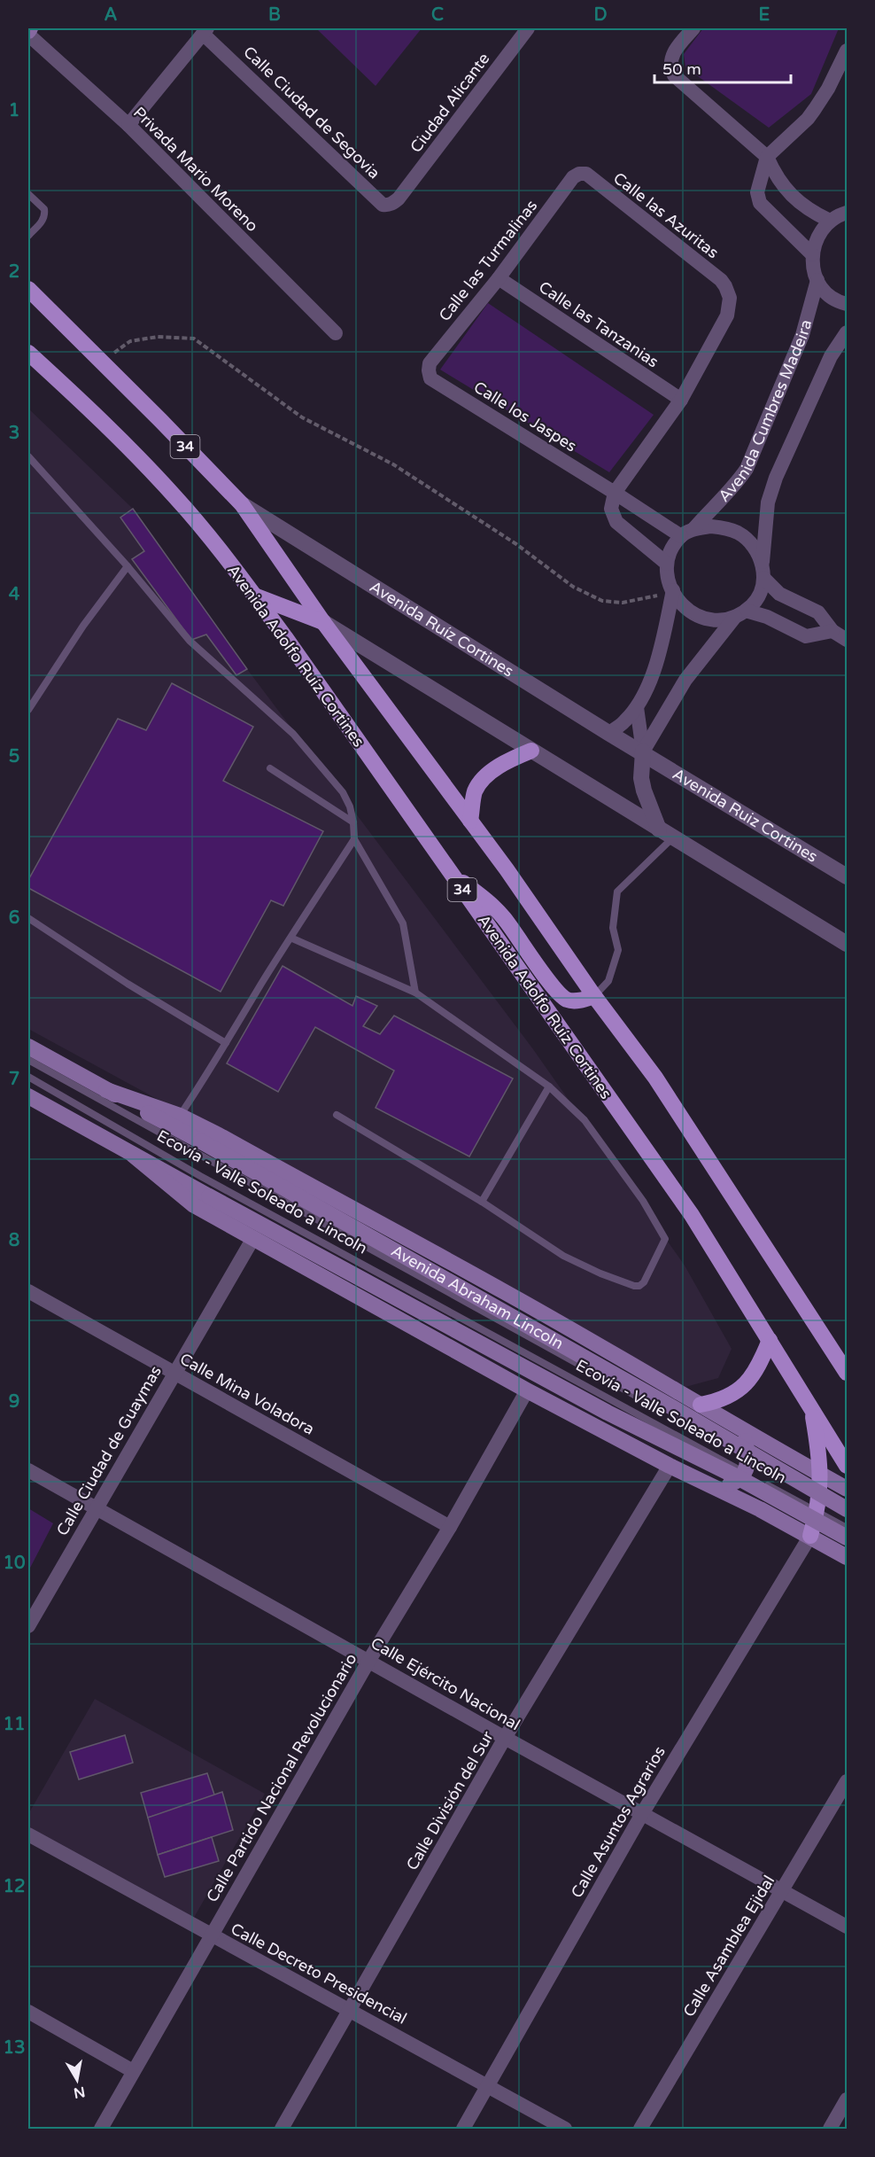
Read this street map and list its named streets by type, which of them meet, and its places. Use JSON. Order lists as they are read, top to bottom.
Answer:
{
  "streets": {
    "main road": ["34", "Avenida Adolfo Ruíz Cortines", "Avenida Abraham Lincoln"],
    "street": [
      "Ciudad Alicante",
      "Calle Ciudad de Segovia",
      "Privada Mario Moreno",
      "Calle las Azuritas",
      "Calle las Turmalinas",
      "Calle las Tanzanias",
      "Avenida Cumbres Madeira",
      "Calle los Jaspes",
      "Avenida Ruíz Cortines",
      "Avenida Ruiz Cortines",
      "Calle Mina Voladora",
      "Calle Ciudad de Guaymas",
      "Calle Ejército Nacional",
      "Calle Partido Nacional Revolucionario",
      "Calle División del Sur",
      "Calle Asuntos Agrarios",
      "Calle Asamblea Ejidal",
      "Calle Decreto Presidencial"
    ],
    "lane": ["Ecovía - Valle Soleado a Lincoln"]
  },
  "crossings": [
    ["Ciudad Alicante", "Calle Ciudad de Segovia"],
    ["Calle las Azuritas", "Calle las Turmalinas"],
    ["Calle las Azuritas", "Calle las Tanzanias"],
    ["Calle las Turmalinas", "Calle las Tanzanias"],
    ["Calle las Turmalinas", "Calle los Jaspes"],
    ["Avenida Cumbres Madeira", "Calle los Jaspes"],
    ["34", "Avenida Ruíz Cortines"],
    ["Avenida Ruíz Cortines", "Avenida Ruiz Cortines"],
    ["Calle Mina Voladora", "Calle Ciudad de Guaymas"],
    ["Calle Mina Voladora", "Calle Partido Nacional Revolucionario"],
    ["Calle Ciudad de Guaymas", "Calle Ejército Nacional"],
    ["Calle Ejército Nacional", "Calle Partido Nacional Revolucionario"],
    ["Calle Ejército Nacional", "Calle División del Sur"],
    ["Calle Ejército Nacional", "Calle Asuntos Agrarios"],
    ["Calle Ejército Nacional", "Calle Asamblea Ejidal"],
    ["Calle Partido Nacional Revolucionario", "Calle Decreto Presidencial"],
    ["Calle División del Sur", "Calle Decreto Presidencial"],
    ["Calle Asuntos Agrarios", "Calle Decreto Presidencial"]
  ],
  "scale_bar": "50 m",
  "north": "bottom",
  "grid": {
    "columns": [
      "A",
      "B",
      "C",
      "D",
      "E"
    ],
    "rows": [
      "1",
      "2",
      "3",
      "4",
      "5",
      "6",
      "7",
      "8",
      "9",
      "10",
      "11",
      "12",
      "13"
    ]
  }
}
